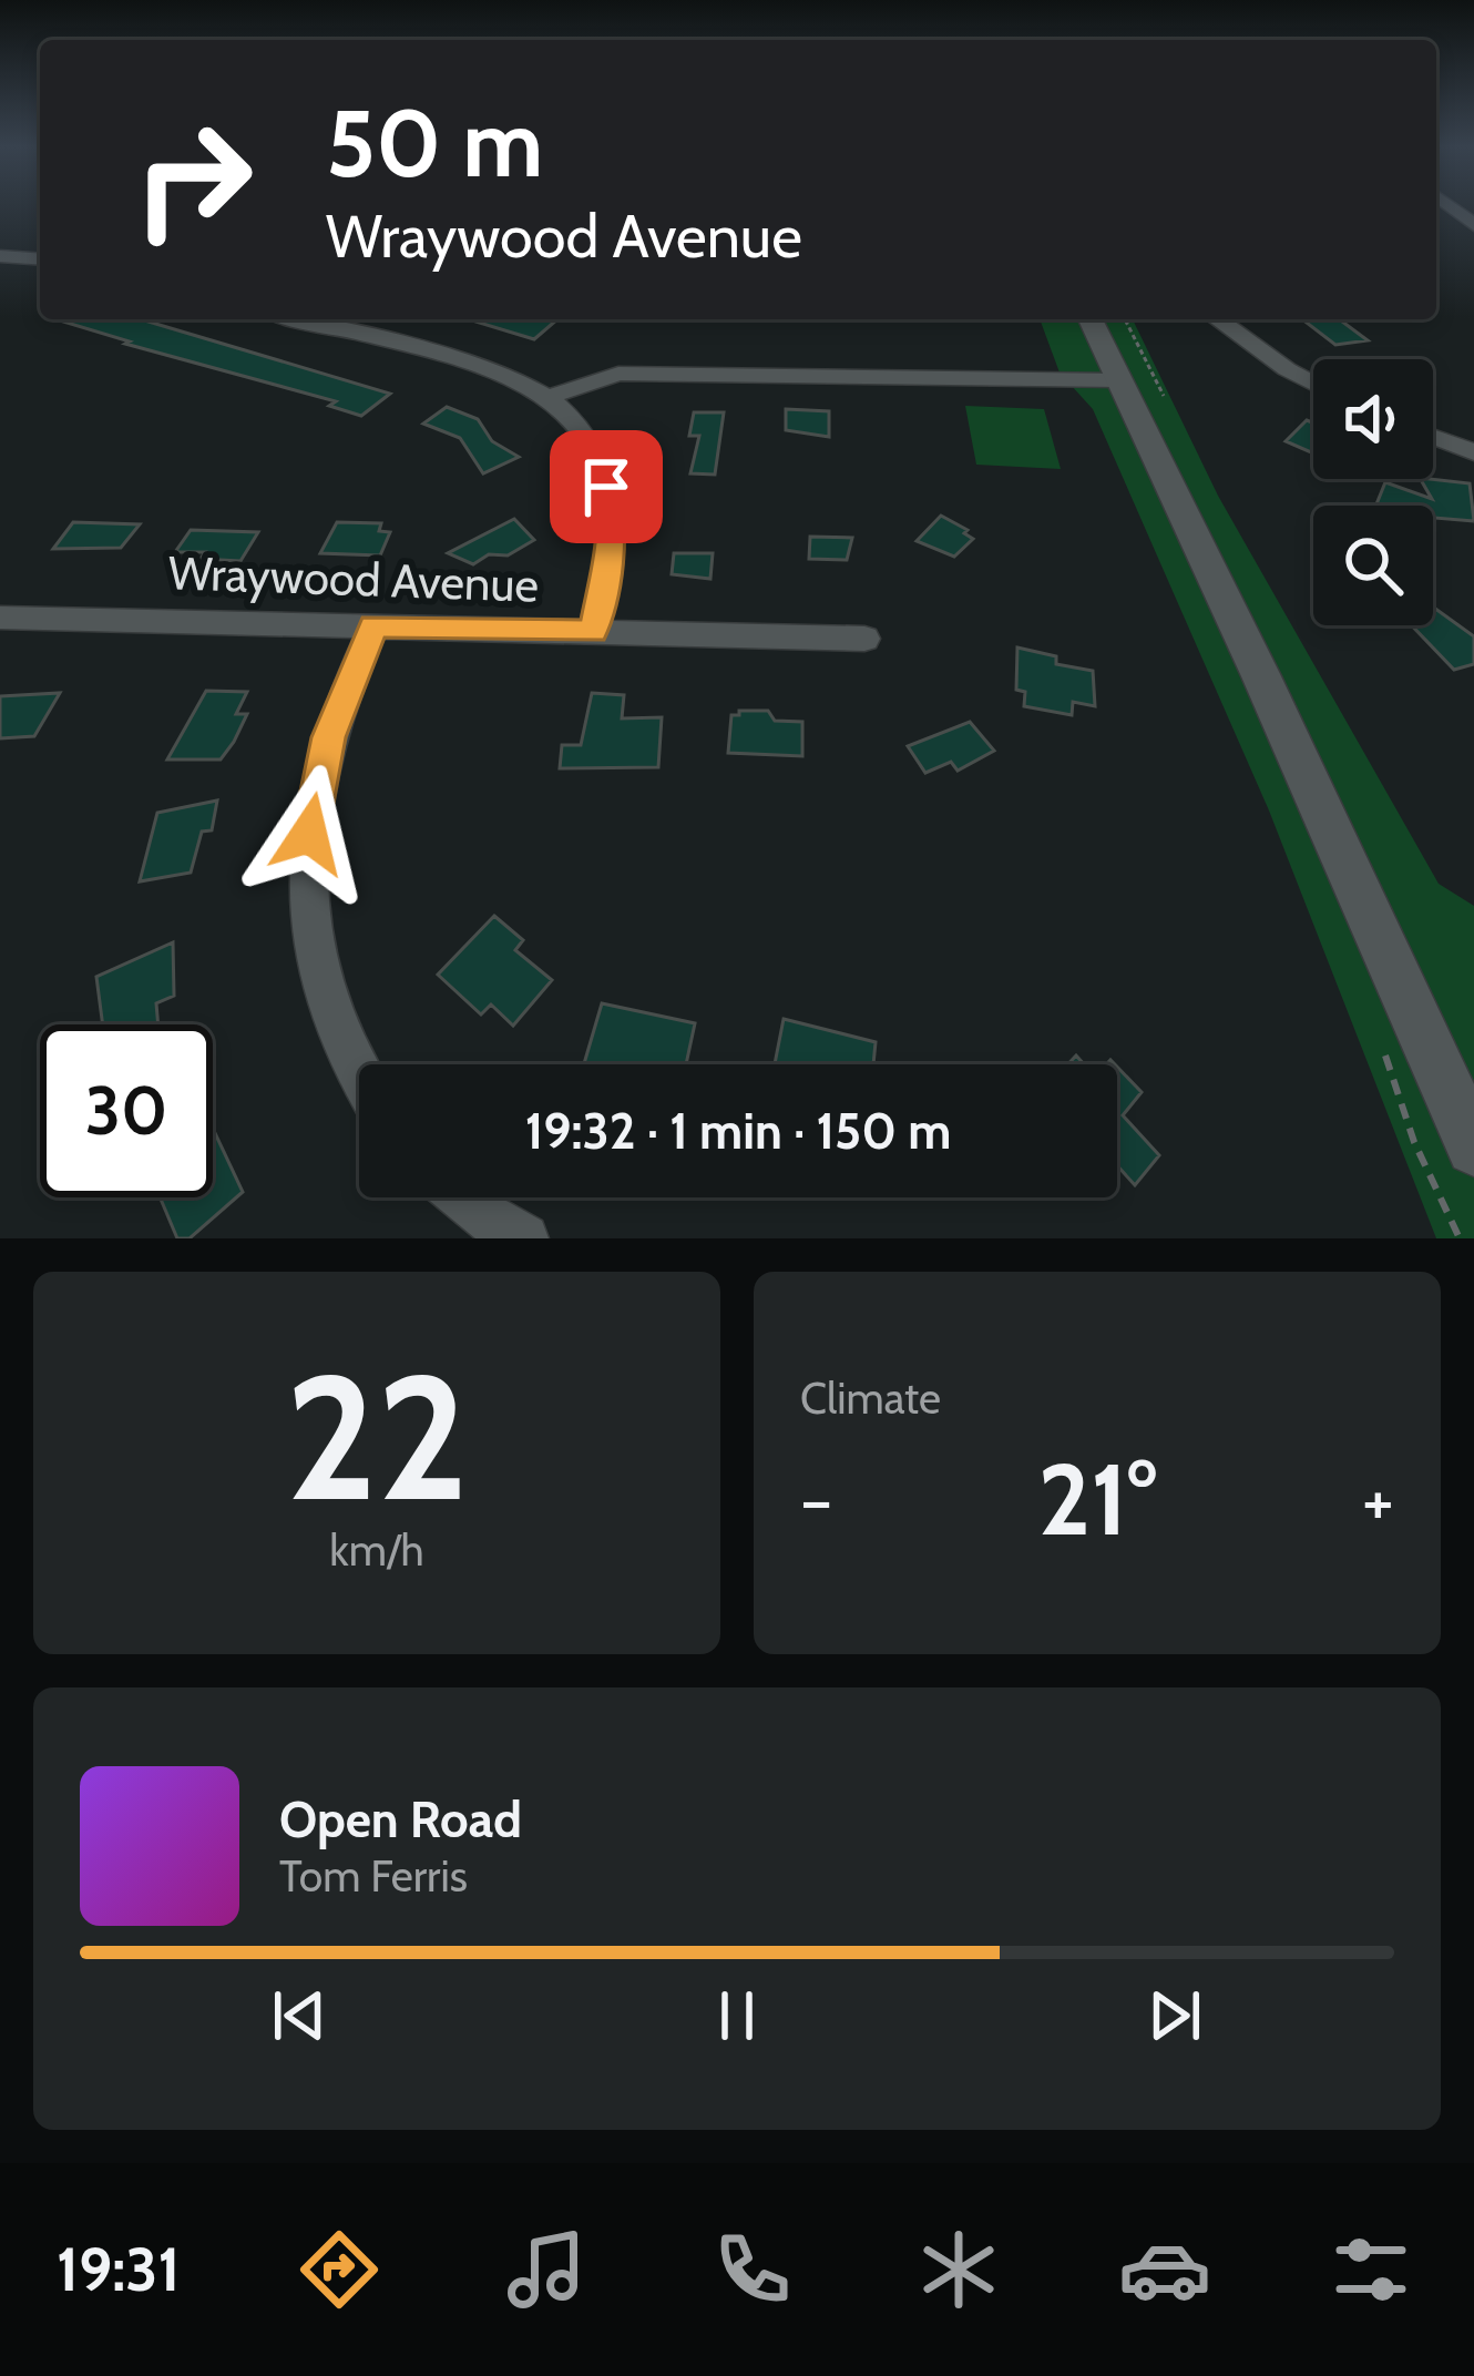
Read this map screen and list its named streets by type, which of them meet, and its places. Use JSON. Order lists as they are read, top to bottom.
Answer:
{
  "streets": {
    "street": ["Wraywood Avenue"]
  },
  "page": {
    "turn": ["50 m", "Wraywood Avenue"],
    "limit": "30",
    "trip": "19:32 · 1 min · 150 m",
    "tile": [
      ["22", "km/h"],
      "Climate"
    ],
    "heat": ["−", "21°", "+"],
    "song": ["Open Road", "Tom Ferris"],
    "tabs": "19:31"
  }
}
